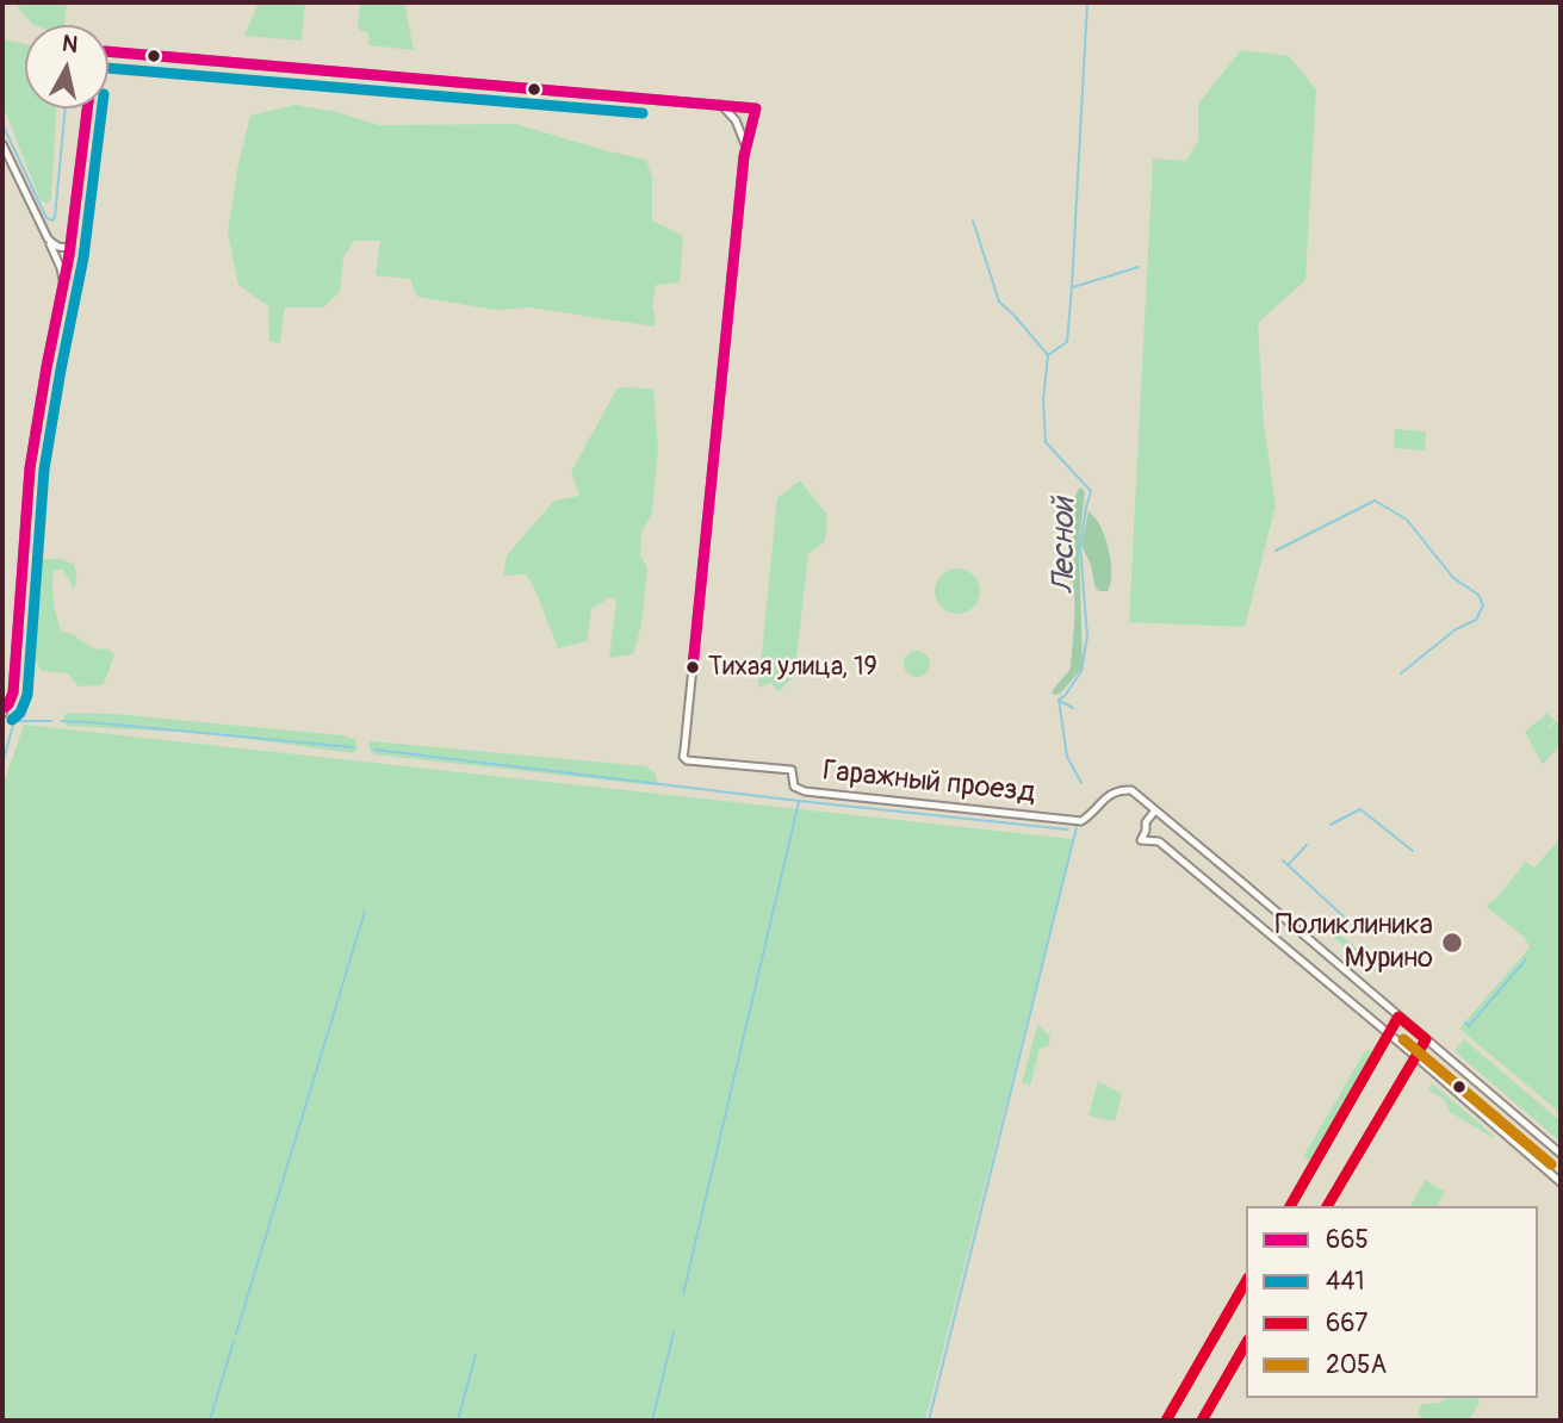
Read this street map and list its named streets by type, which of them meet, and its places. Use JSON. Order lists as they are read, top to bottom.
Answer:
{
  "streets": {
    "street": ["Гаражный проезд"]
  },
  "water": ["Лесной"],
  "places": ["Тихая улица, 19", "Поликлиника Мурино"],
  "lines": [
    "transit line 665",
    "transit line 441",
    "transit line 667",
    "transit line 205А"
  ],
  "legend": [
    "665",
    "441",
    "667",
    "205А"
  ],
  "north": "top"
}
